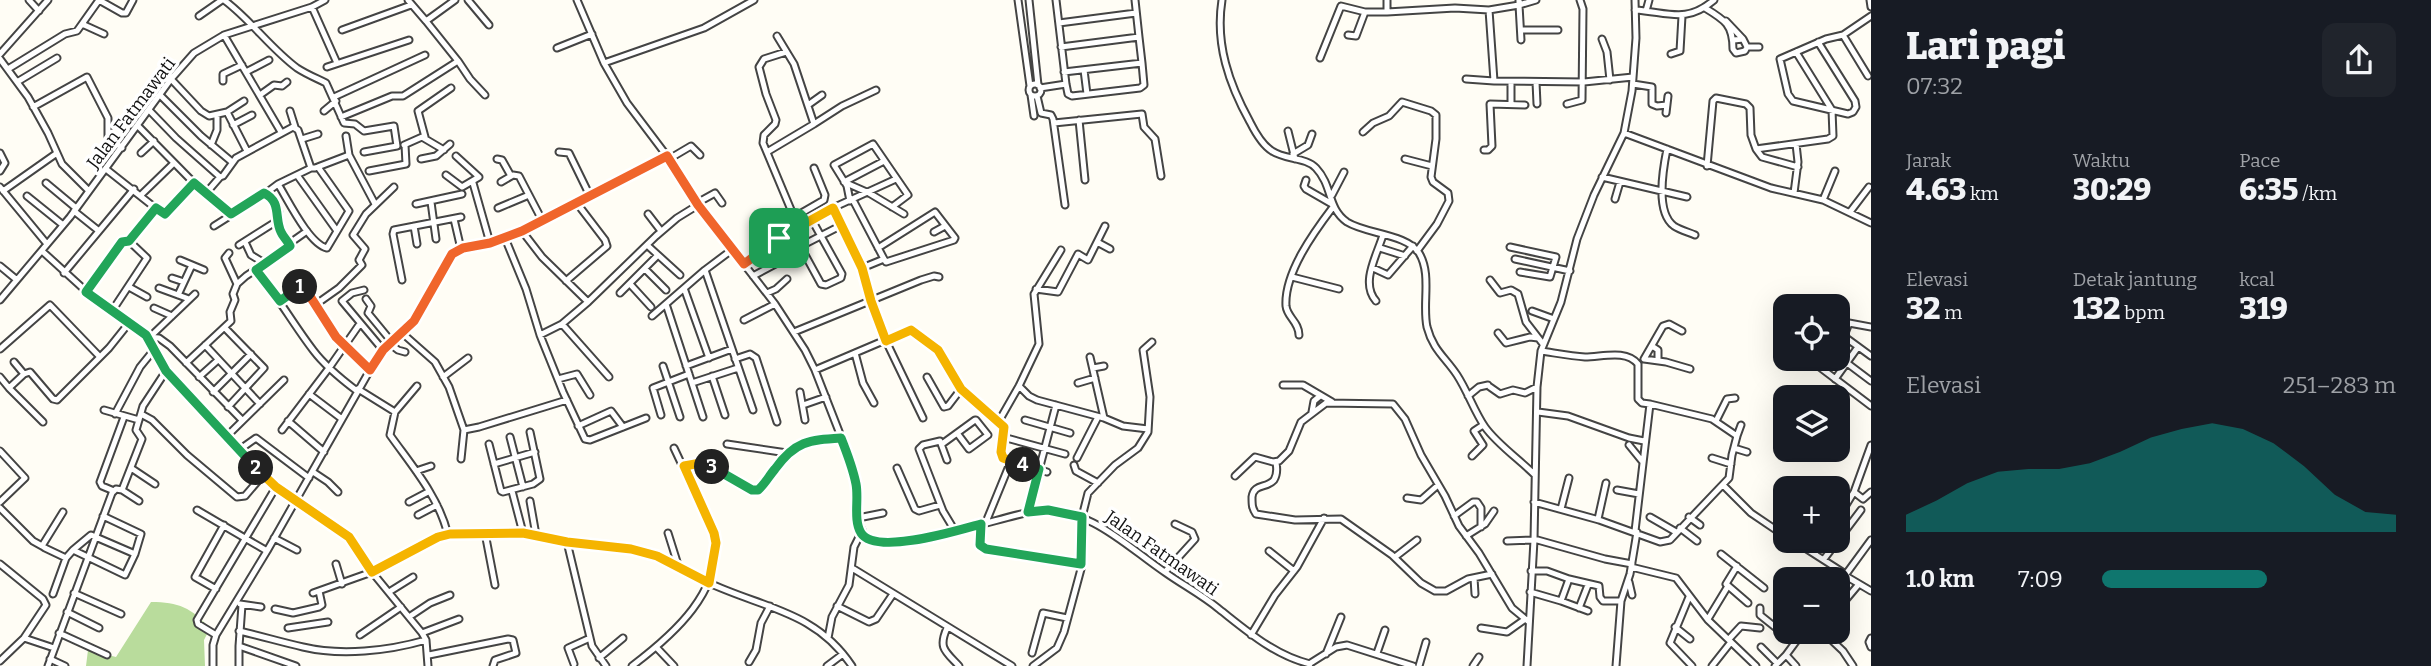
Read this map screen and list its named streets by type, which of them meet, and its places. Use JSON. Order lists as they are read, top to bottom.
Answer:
{
  "streets": {
    "street": ["Jalan Fatmawati"]
  },
  "page": {
    "heading": ["Lari pagi", "07:32"],
    "stats": [
      ["Jarak", "4.63 km"],
      ["Waktu", "30:29"],
      ["Pace", "6:35 /km"],
      ["Elevasi", "32 m"],
      ["Detak jantung", "132 bpm"],
      ["kcal", "319"]
    ],
    "pins": [
      "1",
      "4",
      "3",
      "2"
    ],
    "map_buttons": ["+", "−"],
    "chart": ["Elevasi", "251–283 m"],
    "list": [
      {
        "name": "1.0 km",
        "note": "7:09"
      }
    ]
  }
}
